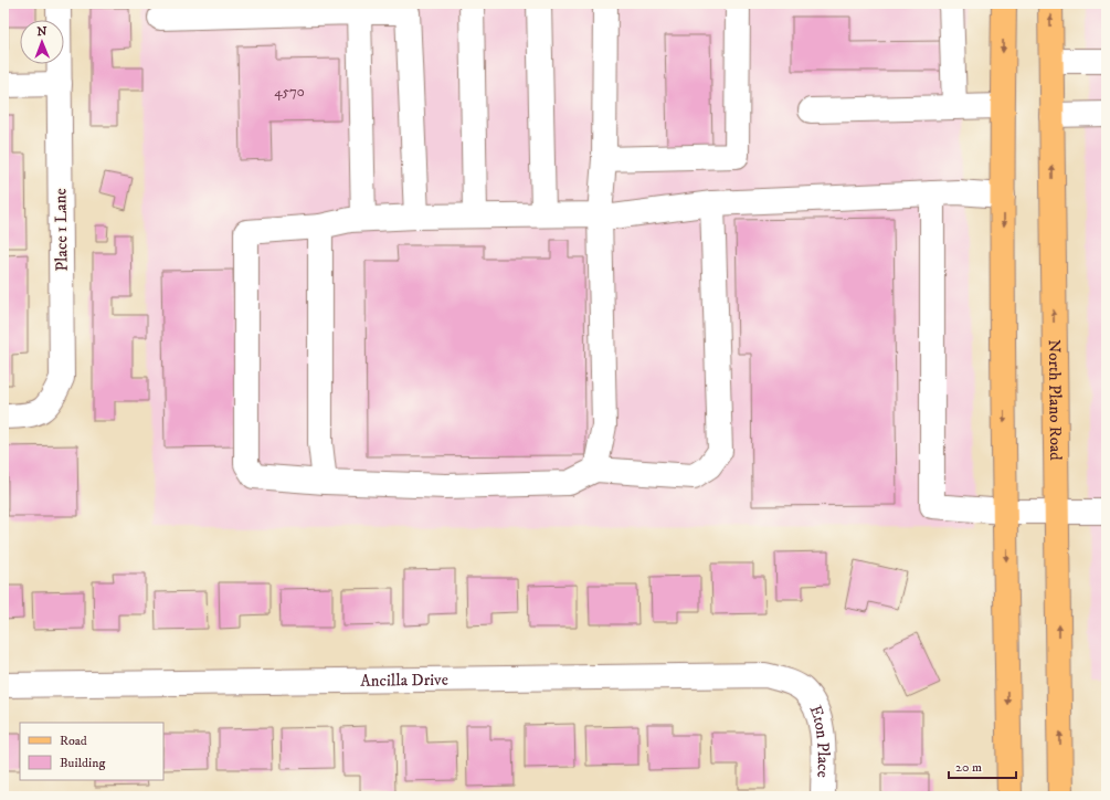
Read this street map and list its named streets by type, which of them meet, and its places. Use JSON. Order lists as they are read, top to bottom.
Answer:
{
  "streets": {
    "main road": ["North Plano Road"],
    "street": ["Place 1 Lane", "Ancilla Drive", "Eton Place"]
  },
  "crossings": [
    ["Ancilla Drive", "Eton Place"]
  ],
  "house_numbers": ["4570"],
  "legend": ["Road", "Building"],
  "scale_bar": "20 m",
  "north": "top"
}
